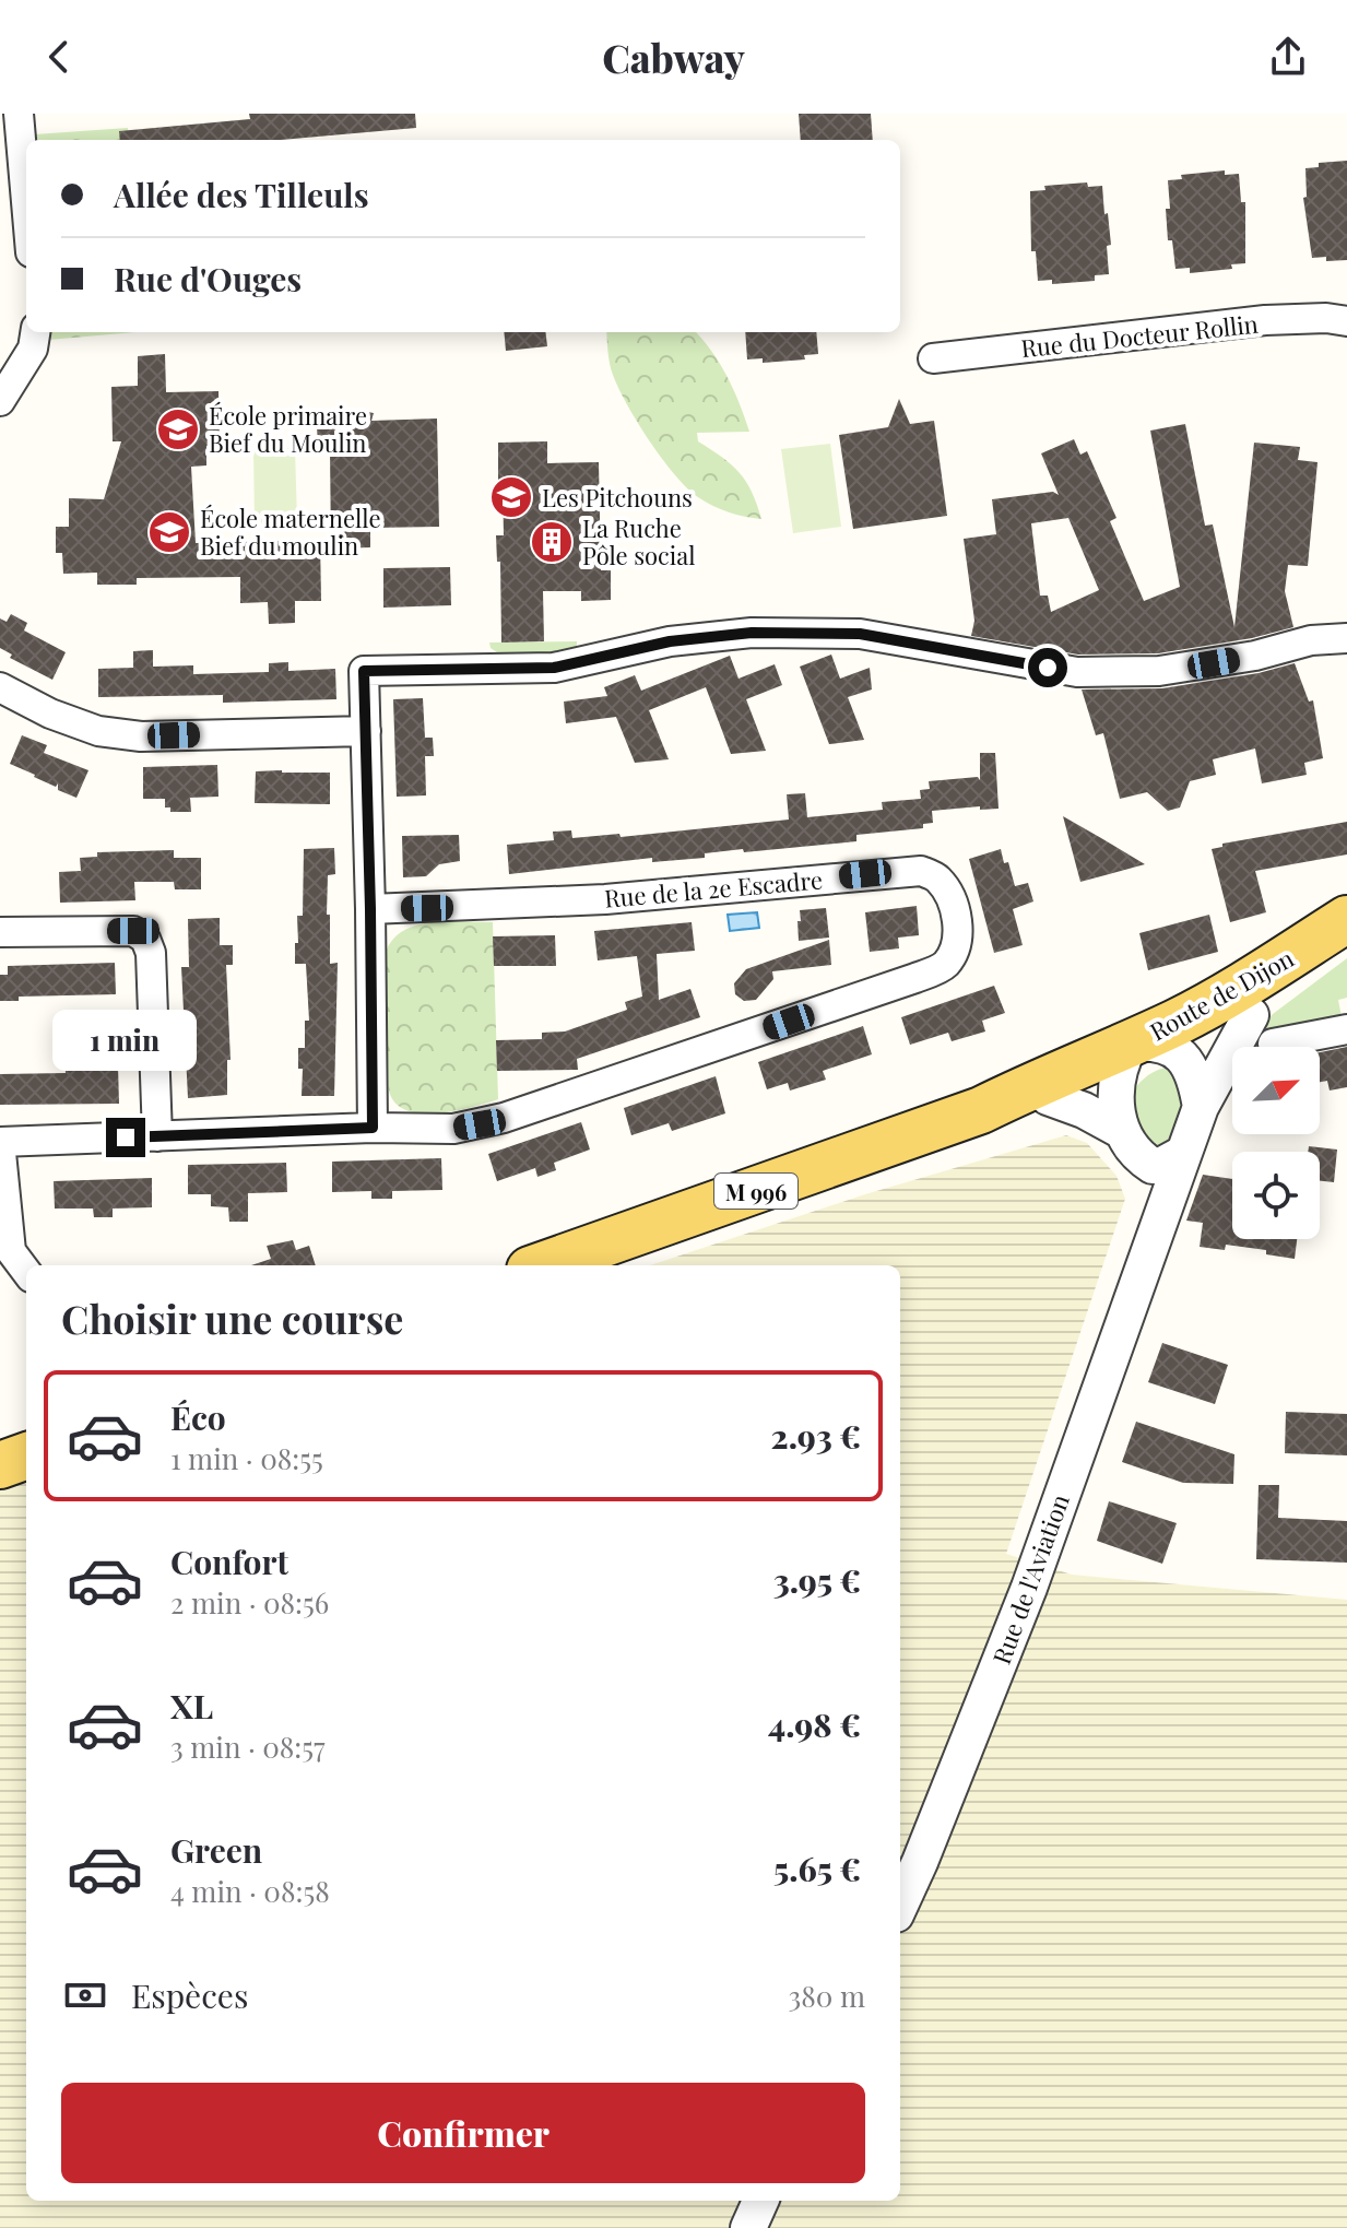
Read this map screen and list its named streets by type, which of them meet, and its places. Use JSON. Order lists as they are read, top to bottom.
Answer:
{
  "streets": {
    "main road": ["Route de Dijon", "M 996"],
    "street": ["Rue du Docteur Rollin", "Rue de la 2e Escadre", "Rue de l'Aviation"]
  },
  "crossings": [
    ["Route de Dijon", "M 996"],
    ["Route de Dijon", "Rue de l'Aviation"],
    ["M 996", "Rue de l'Aviation"]
  ],
  "places": {
    "school or university": ["École primaire Bief du Moulin", "Les Pitchouns", "École maternelle Bief du moulin"],
    "building": ["La Ruche Pôle social"]
  },
  "north": "top right",
  "page": {
    "header": "Cabway",
    "banner": ["Allée des Tilleuls", "Rue d'Ouges"],
    "bubble": "1 min",
    "heading": "Choisir une course",
    "list": [
      {
        "name": "Éco",
        "note": "1 min · 08:55",
        "value": "2.93 €"
      },
      {
        "name": "Confort",
        "note": "2 min · 08:56",
        "value": "3.95 €"
      },
      {
        "name": "XL",
        "note": "3 min · 08:57",
        "value": "4.98 €"
      },
      {
        "name": "Green",
        "note": "4 min · 08:58",
        "value": "5.65 €"
      }
    ],
    "pay": ["Espèces", "380 m"],
    "buttons": "Confirmer"
  }
}
